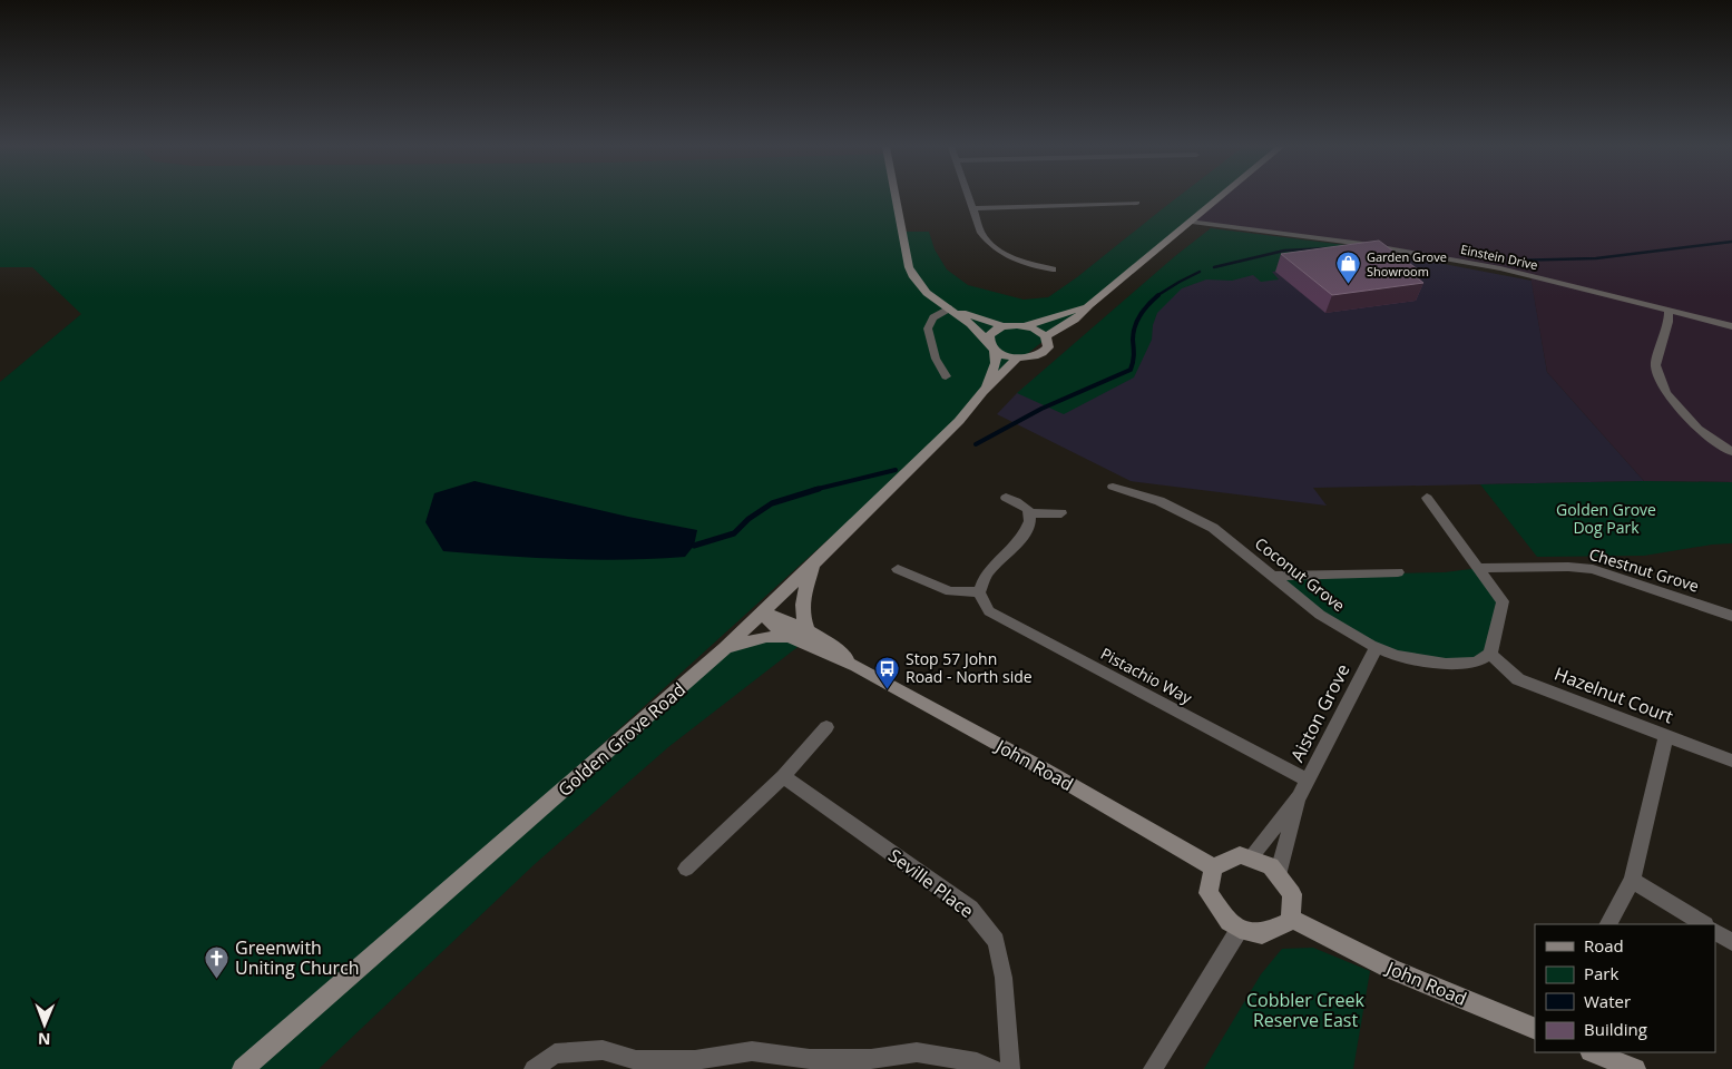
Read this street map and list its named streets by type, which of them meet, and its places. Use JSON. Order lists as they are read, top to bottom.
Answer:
{
  "streets": {
    "main road": ["Golden Grove Road", "John Road"],
    "street": [
      "Einstein Drive",
      "Chestnut Grove",
      "Coconut Grove",
      "Pistachio Way",
      "Hazelnut Court",
      "Aiston Grove",
      "Seville Place"
    ]
  },
  "crossings": [
    ["Coconut Grove", "Hazelnut Court"],
    ["Coconut Grove", "Aiston Grove"],
    ["Pistachio Way", "Aiston Grove"],
    ["Aiston Grove", "John Road"],
    ["Golden Grove Road", "John Road"]
  ],
  "parks": ["Golden Grove Dog Park", "Cobbler Creek Reserve East"],
  "places": {
    "shop": ["Garden Grove Showroom"],
    "bus stop": ["Stop 57 John Road - North side"],
    "church": ["Greenwith Uniting Church"]
  },
  "legend": [
    "Road",
    "Park",
    "Water",
    "Building"
  ],
  "north": "bottom"
}
